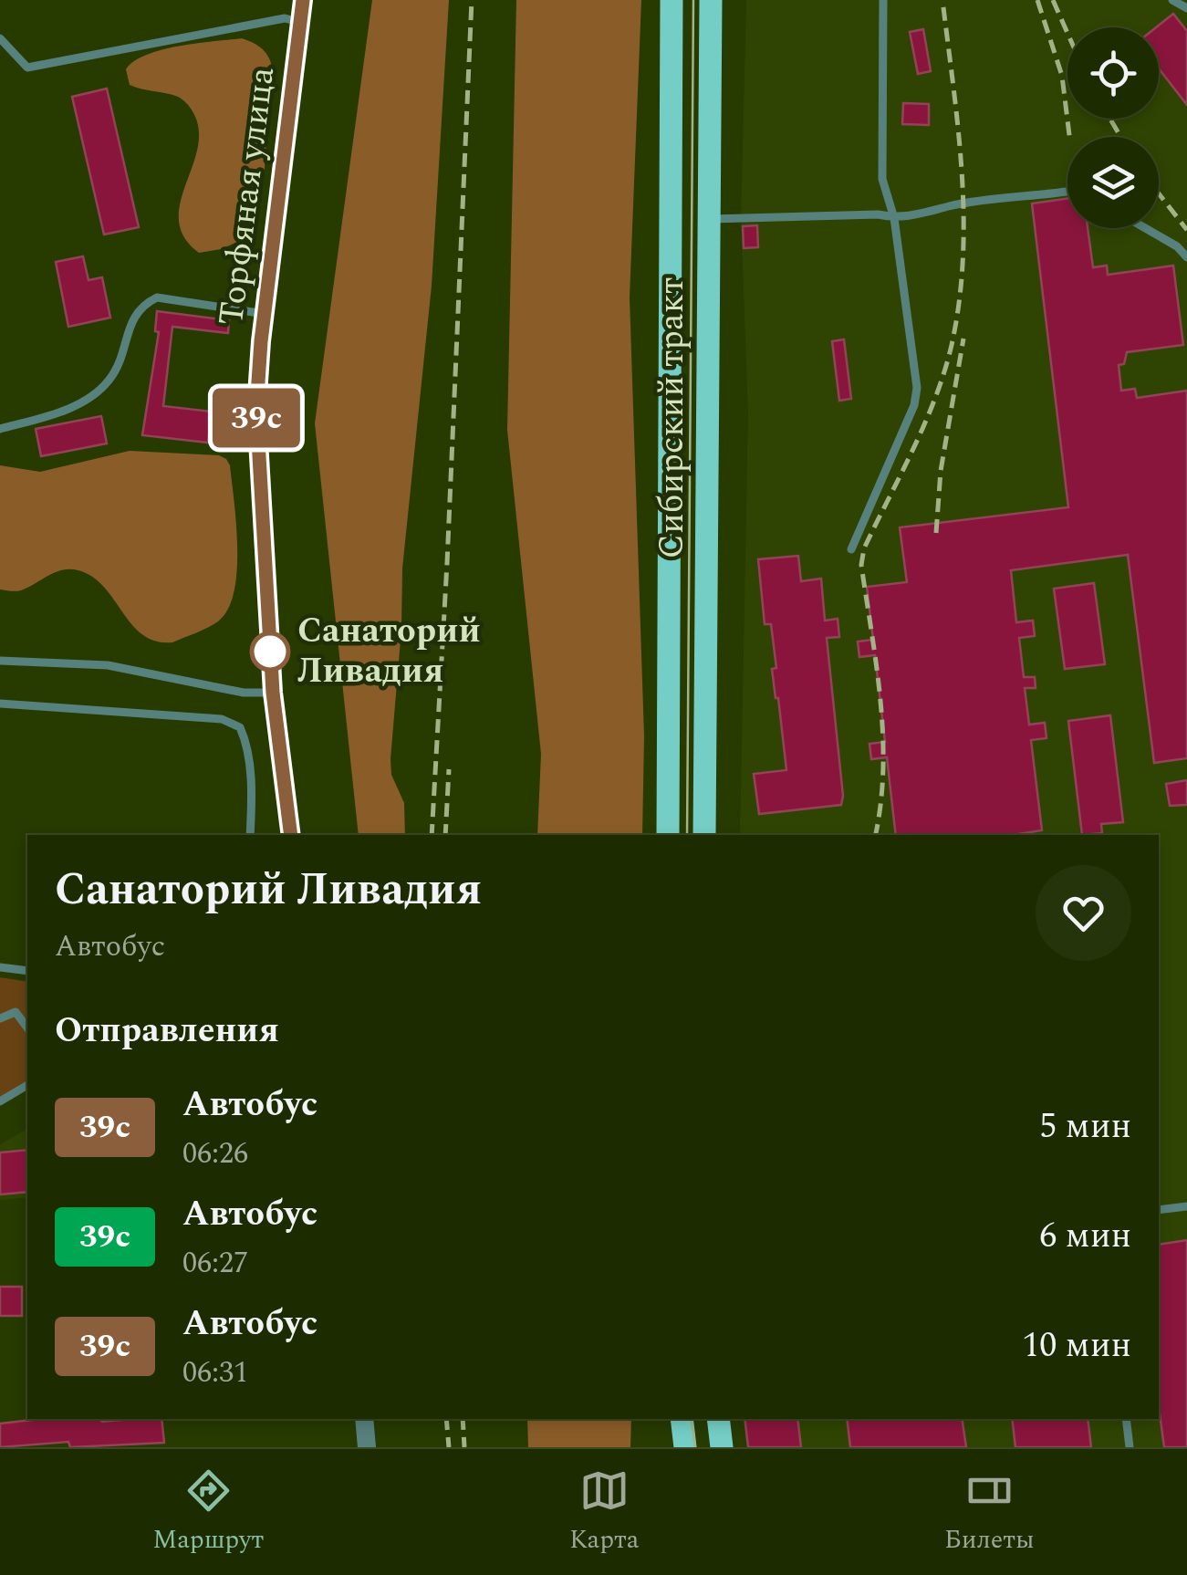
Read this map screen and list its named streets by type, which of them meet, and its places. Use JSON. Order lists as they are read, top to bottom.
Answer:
{
  "streets": {
    "main road": ["Сибирский тракт"],
    "street": ["Торфяная улица"]
  },
  "places": ["Санаторий Ливадия"],
  "lines": ["bus line 39c"],
  "page": {
    "on_map": "39c",
    "heading": [
      ["Санаторий Ливадия", "Автобус"],
      "Отправления"
    ],
    "list": [
      {
        "mark": "39c",
        "name": "Автобус",
        "note": "06:26",
        "value": "5 мин"
      },
      {
        "mark": "39с",
        "name": "Автобус",
        "note": "06:27",
        "value": "6 мин"
      },
      {
        "mark": "39c",
        "name": "Автобус",
        "note": "06:31",
        "value": "10 мин"
      }
    ],
    "tabs": ["Маршрут", "Карта", "Билеты"]
  }
}
